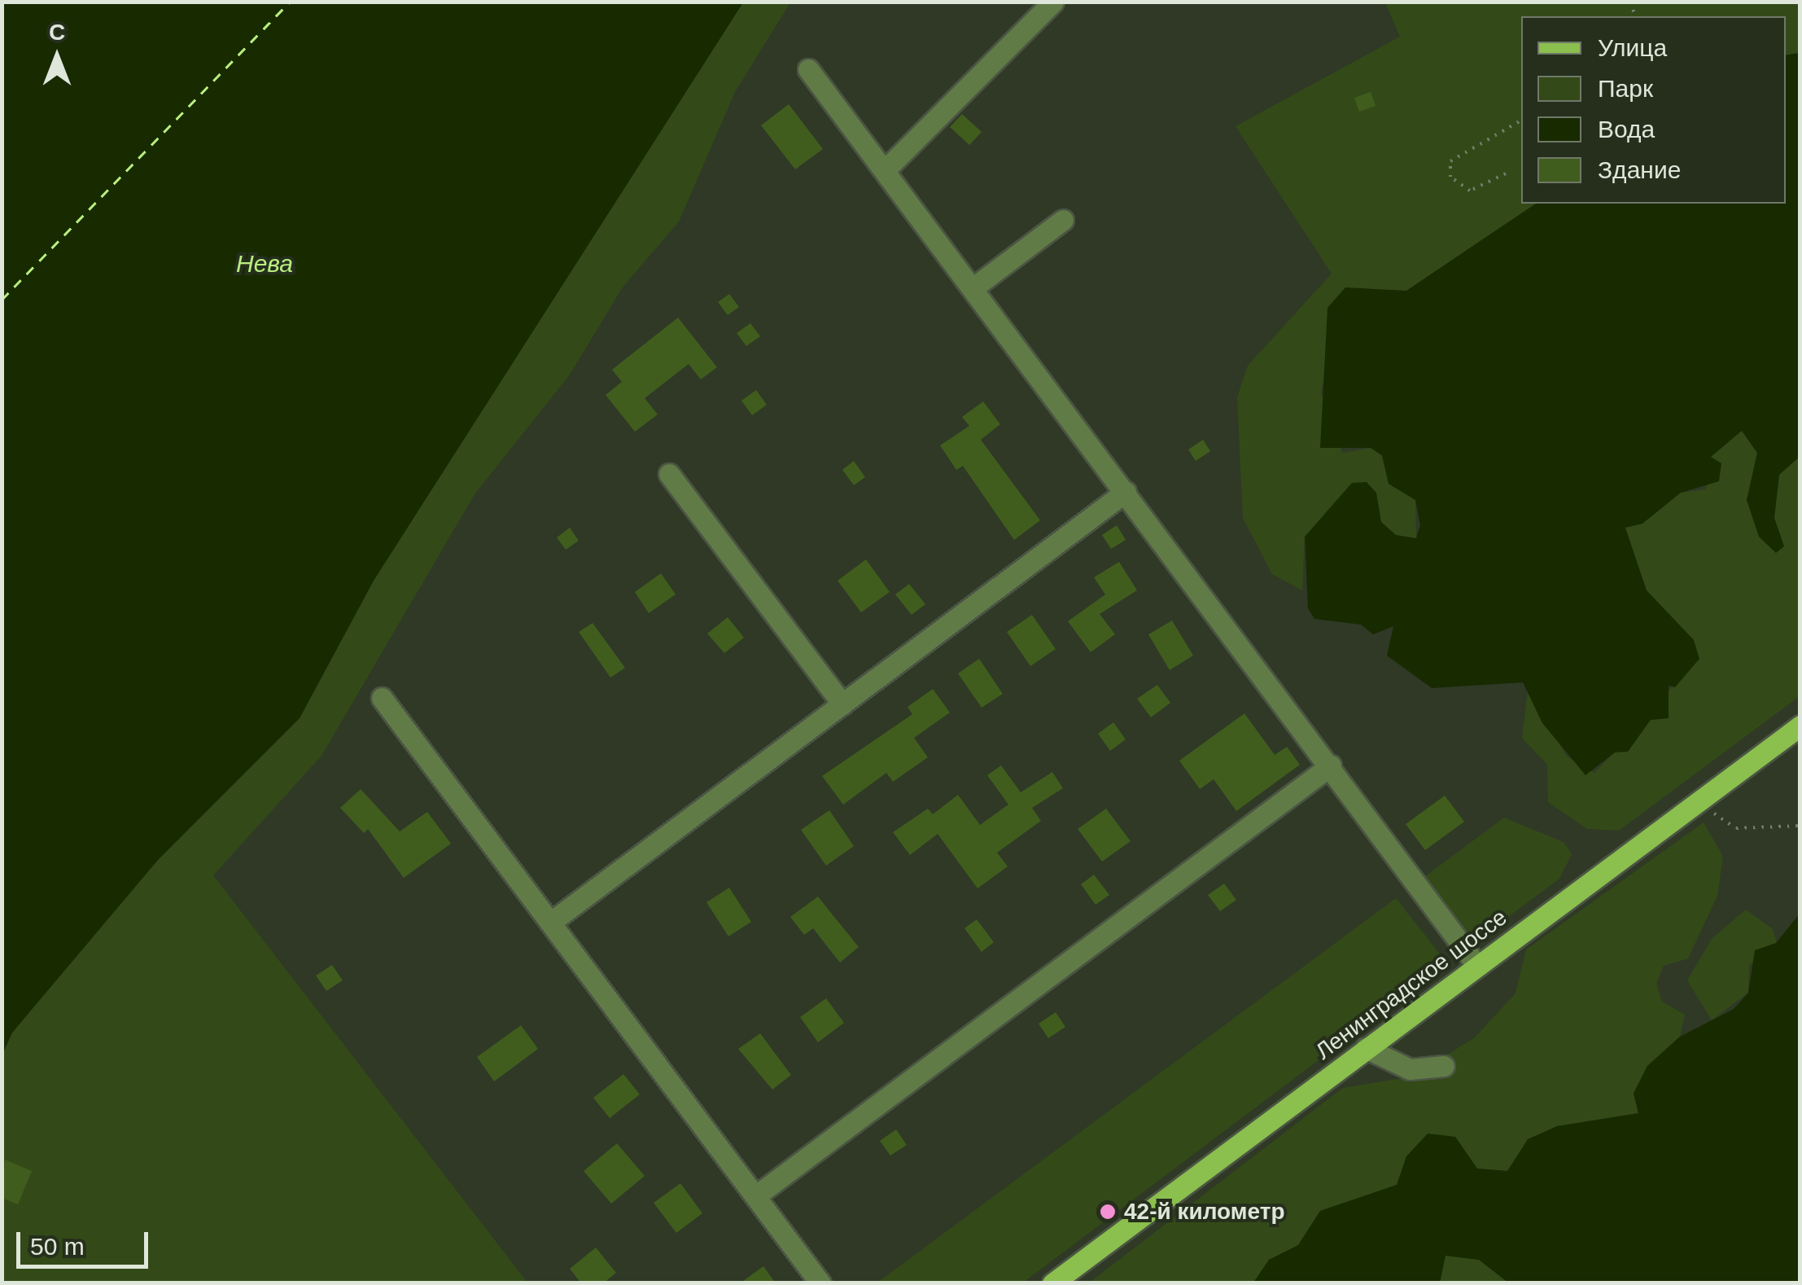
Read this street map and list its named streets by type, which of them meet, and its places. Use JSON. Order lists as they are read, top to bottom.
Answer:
{
  "streets": {
    "main road": ["Ленинградское шоссе"]
  },
  "water": ["Нева"],
  "places": ["42-й километр"],
  "legend": [
    "Улица",
    "Парк",
    "Вода",
    "Здание"
  ],
  "scale_bar": "50 m",
  "north": "top"
}
